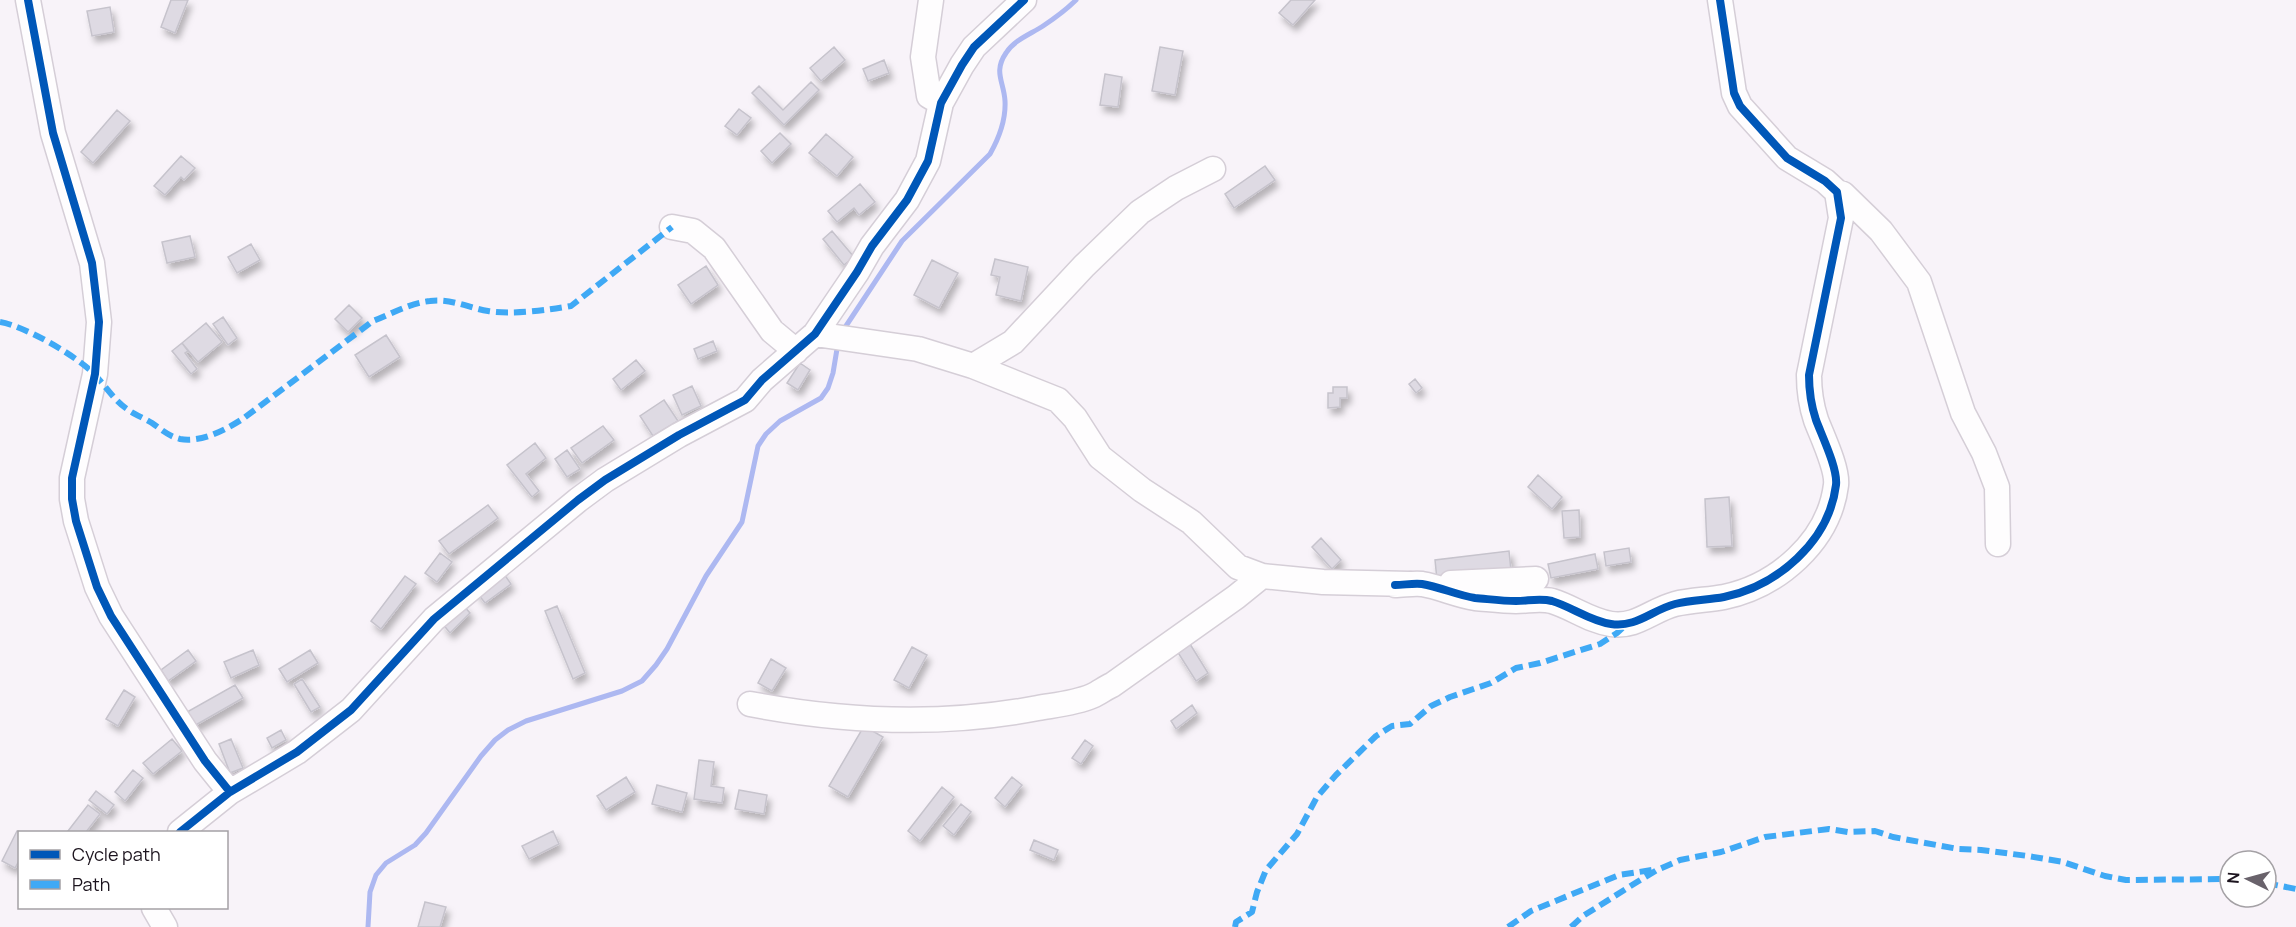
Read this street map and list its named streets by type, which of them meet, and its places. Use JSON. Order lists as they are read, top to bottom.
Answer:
{
  "legend": ["Cycle path", "Path"],
  "north": "left"
}
